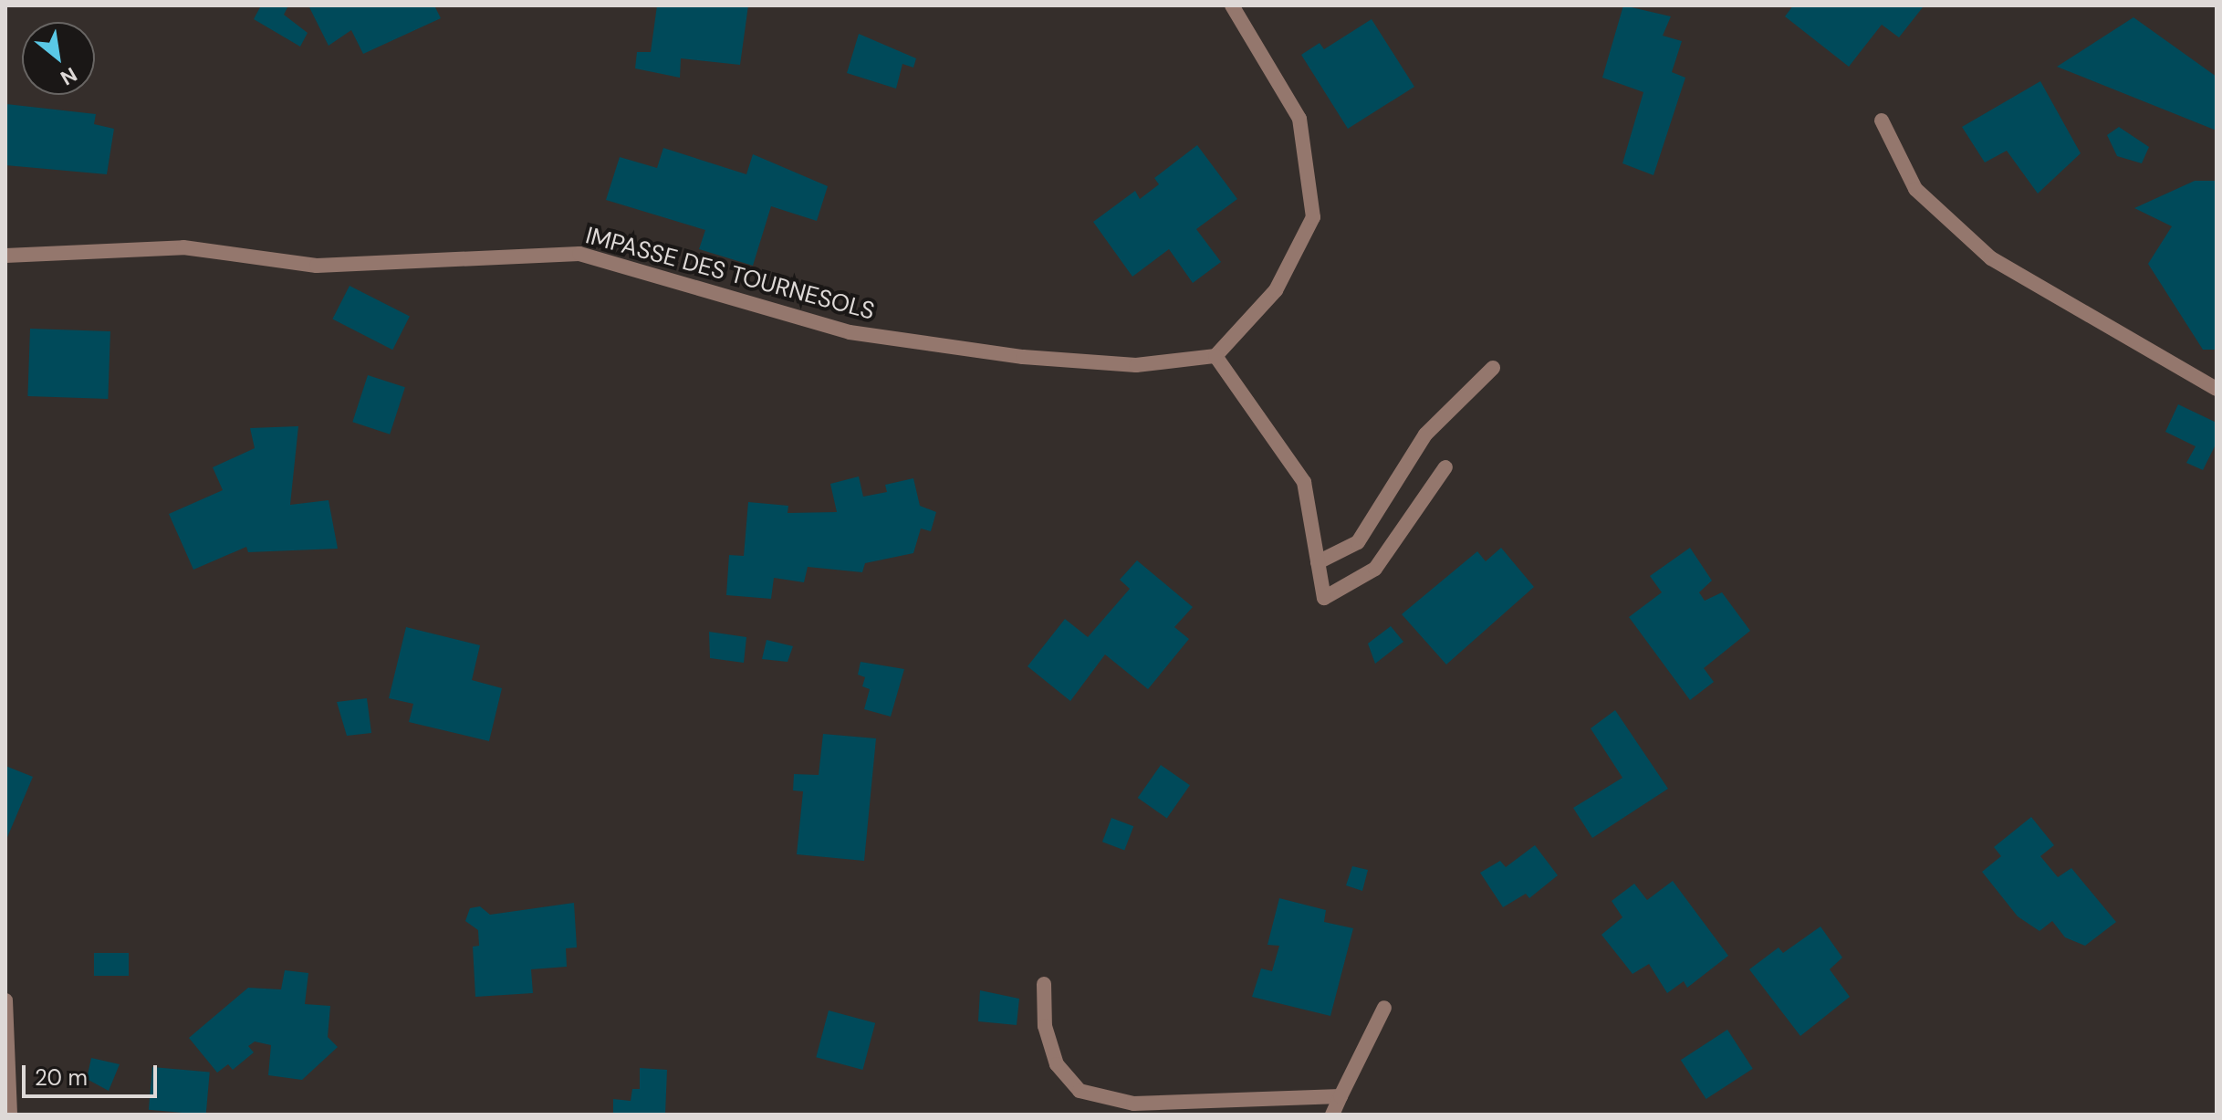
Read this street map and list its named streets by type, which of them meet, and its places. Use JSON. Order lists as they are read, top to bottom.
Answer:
{
  "streets": {
    "street": ["IMPASSE DES TOURNESOLS"]
  },
  "scale_bar": "20 m",
  "north": "bottom right"
}
